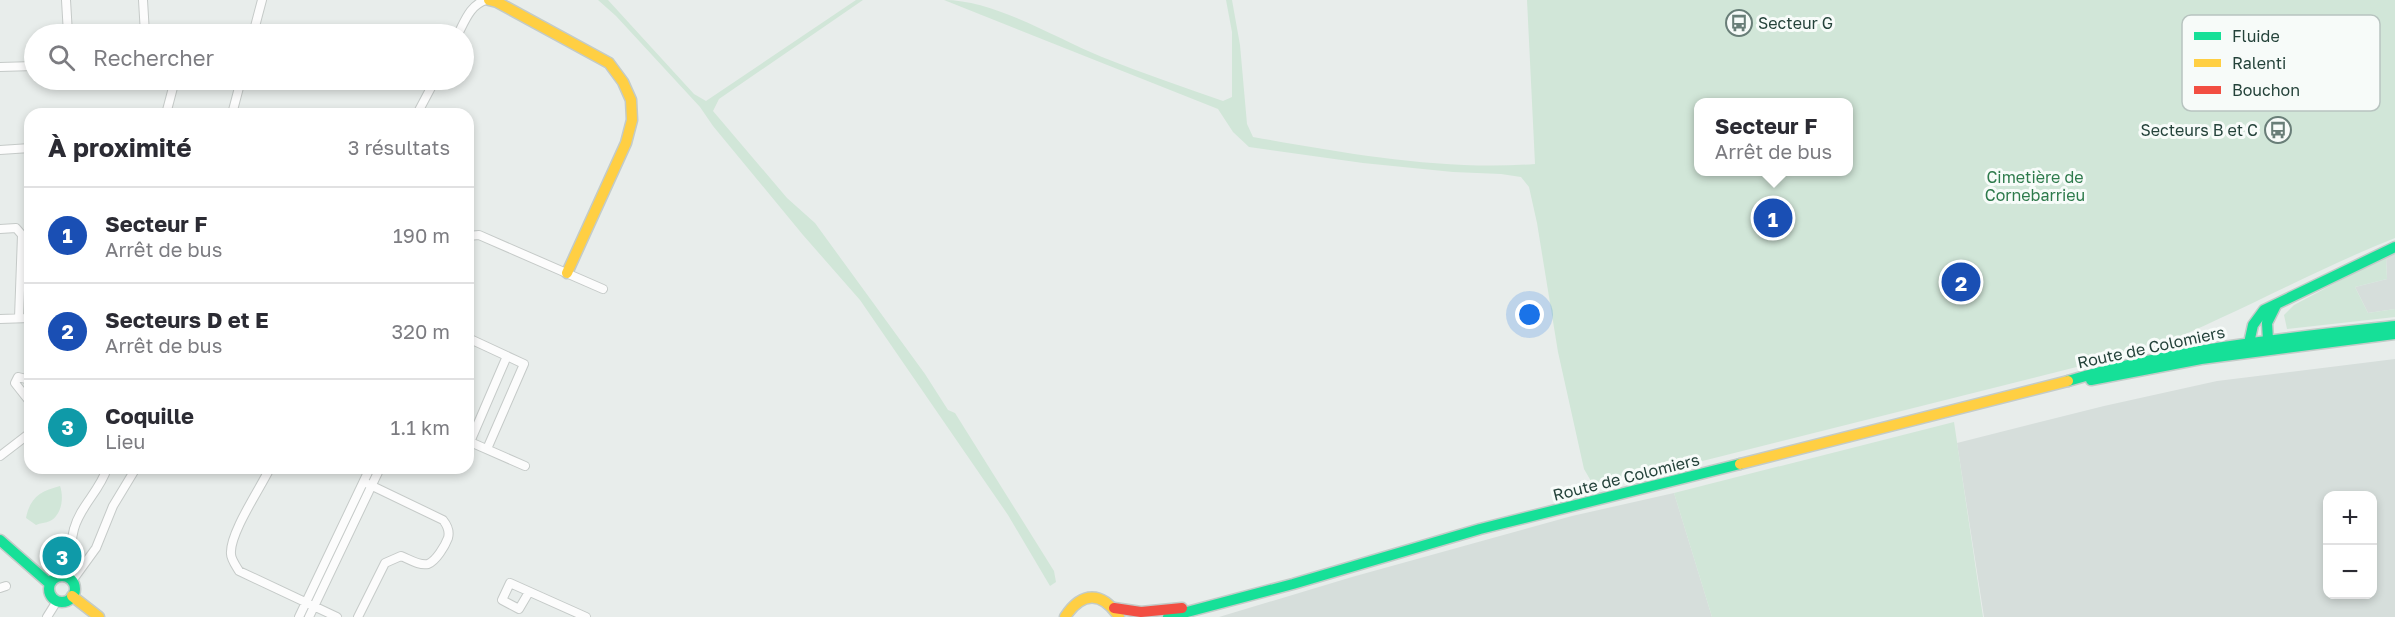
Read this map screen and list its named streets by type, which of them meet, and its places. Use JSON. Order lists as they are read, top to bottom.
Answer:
{
  "streets": {
    "main road": ["Route de Colomiers"]
  },
  "parks": ["Cimetière de Cornebarrieu"],
  "places": {
    "bus stop": ["Secteur G", "Secteurs B et C"]
  },
  "legend": ["Fluide", "Ralenti", "Bouchon"],
  "page": {
    "search": "Rechercher",
    "popup": ["Secteur F", "Arrêt de bus"],
    "heading": ["À proximité", "3 résultats"],
    "list": [
      {
        "mark": "1",
        "name": "Secteur F",
        "note": "Arrêt de bus",
        "value": "190 m"
      },
      {
        "mark": "2",
        "name": "Secteurs D et E",
        "note": "Arrêt de bus",
        "value": "320 m"
      },
      {
        "mark": "3",
        "name": "Coquille",
        "note": "Lieu",
        "value": "1.1 km"
      }
    ],
    "pins": ["1", "2", "3"],
    "map_buttons": ["+", "−"]
  }
}
